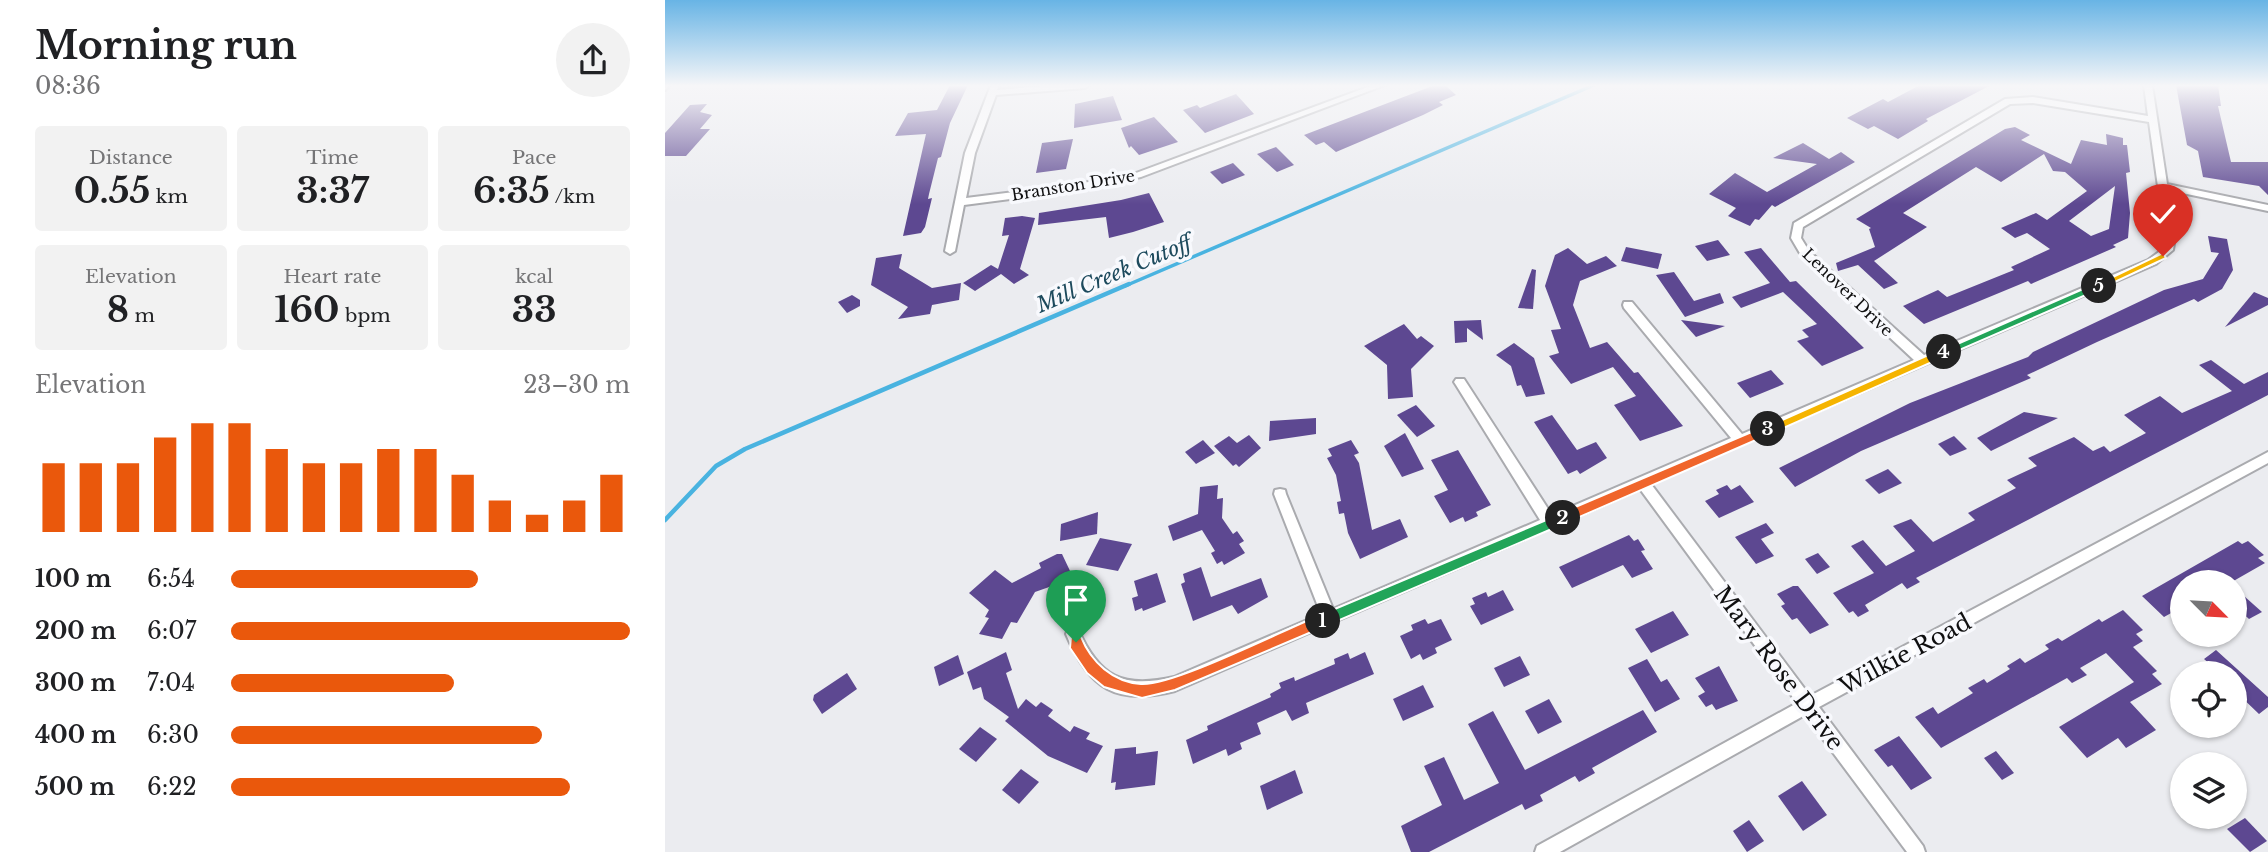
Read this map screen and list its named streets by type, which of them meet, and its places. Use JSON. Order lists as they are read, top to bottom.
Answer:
{
  "streets": {
    "street": [
      "Branston Drive",
      "Lenover Drive",
      "Wilkie Road",
      "Mary Rose Drive"
    ]
  },
  "crossings": [
    ["Wilkie Road", "Mary Rose Drive"]
  ],
  "water": ["Mill Creek Cutoff"],
  "north": "bottom right",
  "page": {
    "heading": ["Morning run", "08:36"],
    "stats": [
      ["Distance", "0.55 km"],
      ["Time", "3:37"],
      ["Pace", "6:35 /km"],
      ["Elevation", "8 m"],
      ["Heart rate", "160 bpm"],
      ["kcal", "33"]
    ],
    "pins": [
      "5",
      "4",
      "3",
      "2",
      "1"
    ],
    "chart": ["Elevation", "23–30 m"],
    "list": [
      {
        "name": "100 m",
        "note": "6:54"
      },
      {
        "name": "200 m",
        "note": "6:07"
      },
      {
        "name": "300 m",
        "note": "7:04"
      },
      {
        "name": "400 m",
        "note": "6:30"
      },
      {
        "name": "500 m",
        "note": "6:22"
      }
    ]
  }
}
